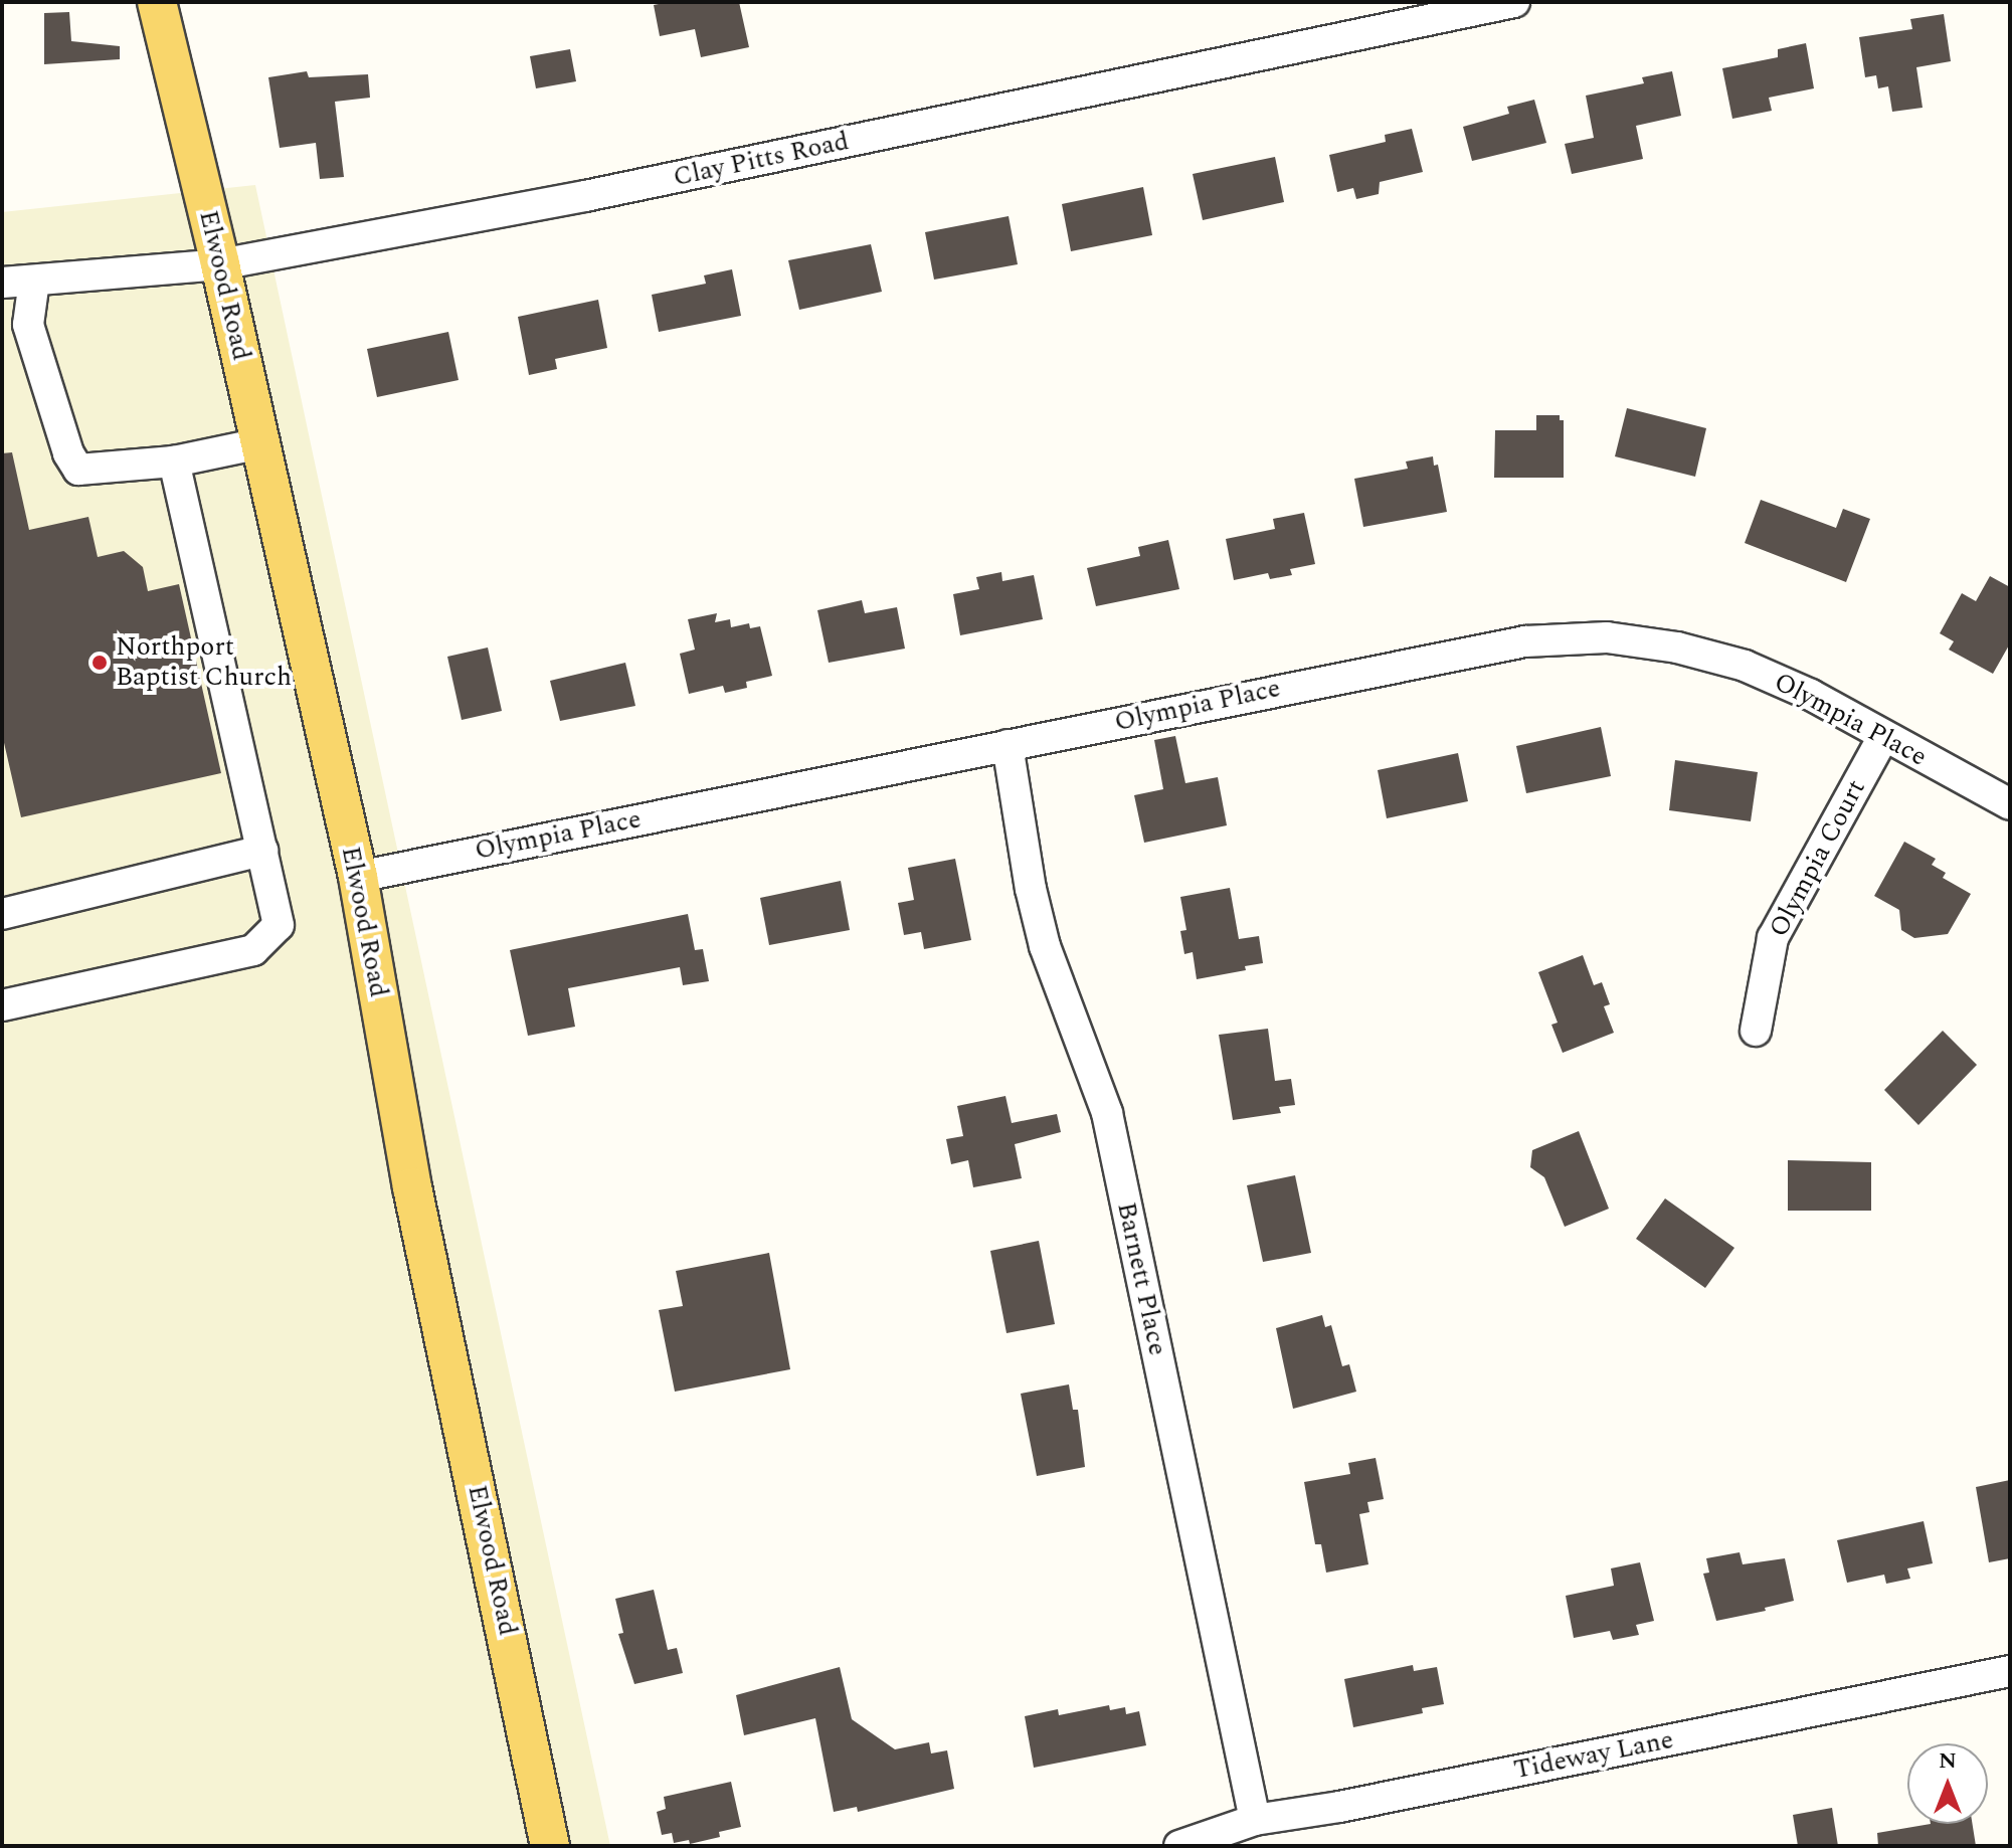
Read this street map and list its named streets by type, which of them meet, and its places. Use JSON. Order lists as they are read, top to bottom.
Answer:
{
  "streets": {
    "main road": ["Elwood Road"],
    "street": [
      "Clay Pitts Road",
      "Olympia Place",
      "Olympia Court",
      "Barnett Place",
      "Tideway Lane"
    ]
  },
  "crossings": [
    ["Clay Pitts Road", "Elwood Road"],
    ["Elwood Road", "Olympia Place"],
    ["Olympia Place", "Olympia Court"],
    ["Olympia Place", "Barnett Place"],
    ["Barnett Place", "Tideway Lane"]
  ],
  "places": ["Northport Baptist Church"],
  "north": "top"
}
